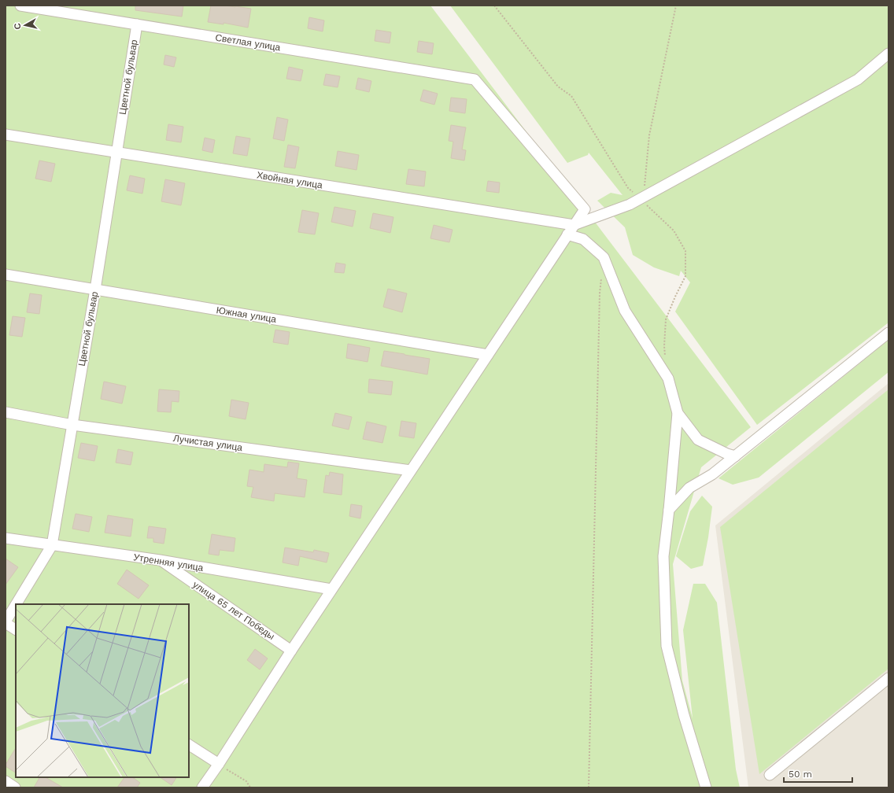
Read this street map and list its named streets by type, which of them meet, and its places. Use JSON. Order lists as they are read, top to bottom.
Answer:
{
  "streets": {
    "street": [
      "Светлая улица",
      "Цветной бульвар",
      "Хвойная улица",
      "Южная улица",
      "Лучистая улица",
      "Утренняя улица",
      "улица 65 лет Победы"
    ]
  },
  "crossings": [
    ["Светлая улица", "Цветной бульвар"],
    ["Светлая улица", "Хвойная улица"],
    ["Цветной бульвар", "Хвойная улица"],
    ["Цветной бульвар", "Южная улица"],
    ["Цветной бульвар", "Лучистая улица"],
    ["Цветной бульвар", "Утренняя улица"],
    ["Утренняя улица", "улица 65 лет Победы"]
  ],
  "scale_bar": "50 m",
  "north": "left"
}
